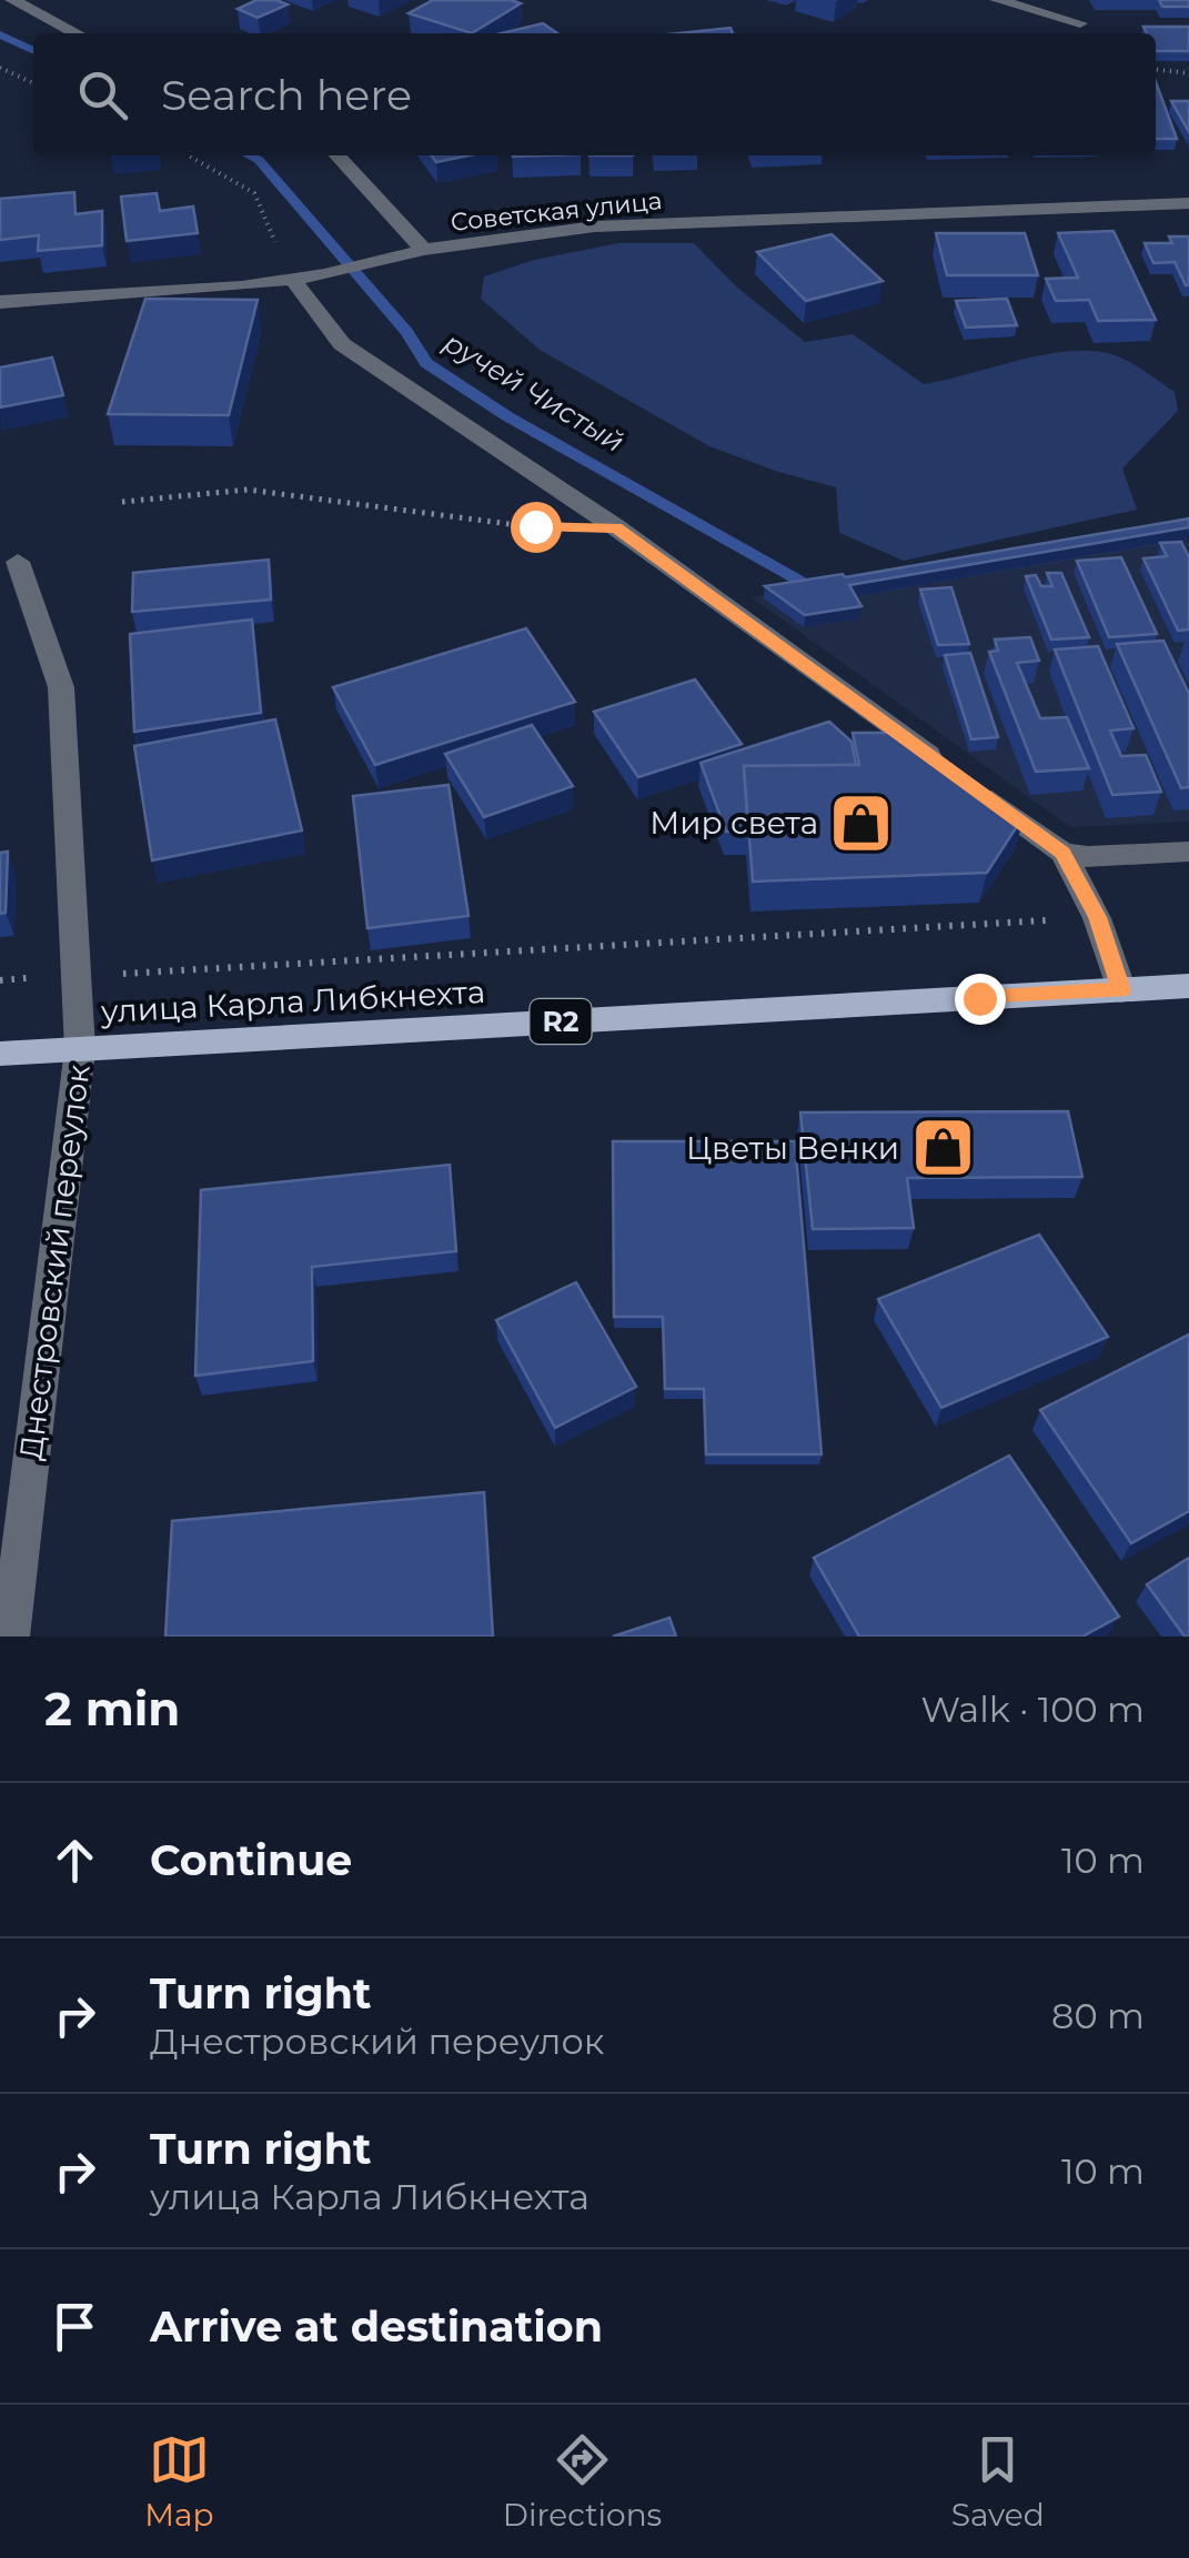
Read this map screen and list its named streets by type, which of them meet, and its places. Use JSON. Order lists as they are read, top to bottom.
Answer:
{
  "streets": {
    "main road": ["улица Карла Либкнехта", "R2"],
    "street": ["Советская улица", "Днестровский переулок"]
  },
  "crossings": [
    ["улица Карла Либкнехта", "Днестровский переулок"]
  ],
  "water": ["ручей Чистый"],
  "places": {
    "shop": ["Мир света", "Цветы Венки"]
  },
  "page": {
    "search": "Search here",
    "heading": ["2 min", "Walk · 100 m"],
    "list": [
      ["Continue", "10 m"],
      ["Turn right", "Днестровский переулок", "80 m"],
      ["Turn right", "улица Карла Либкнехта", "10 m"],
      "Arrive at destination"
    ],
    "nav": ["Map", "Directions", "Saved"]
  }
}
